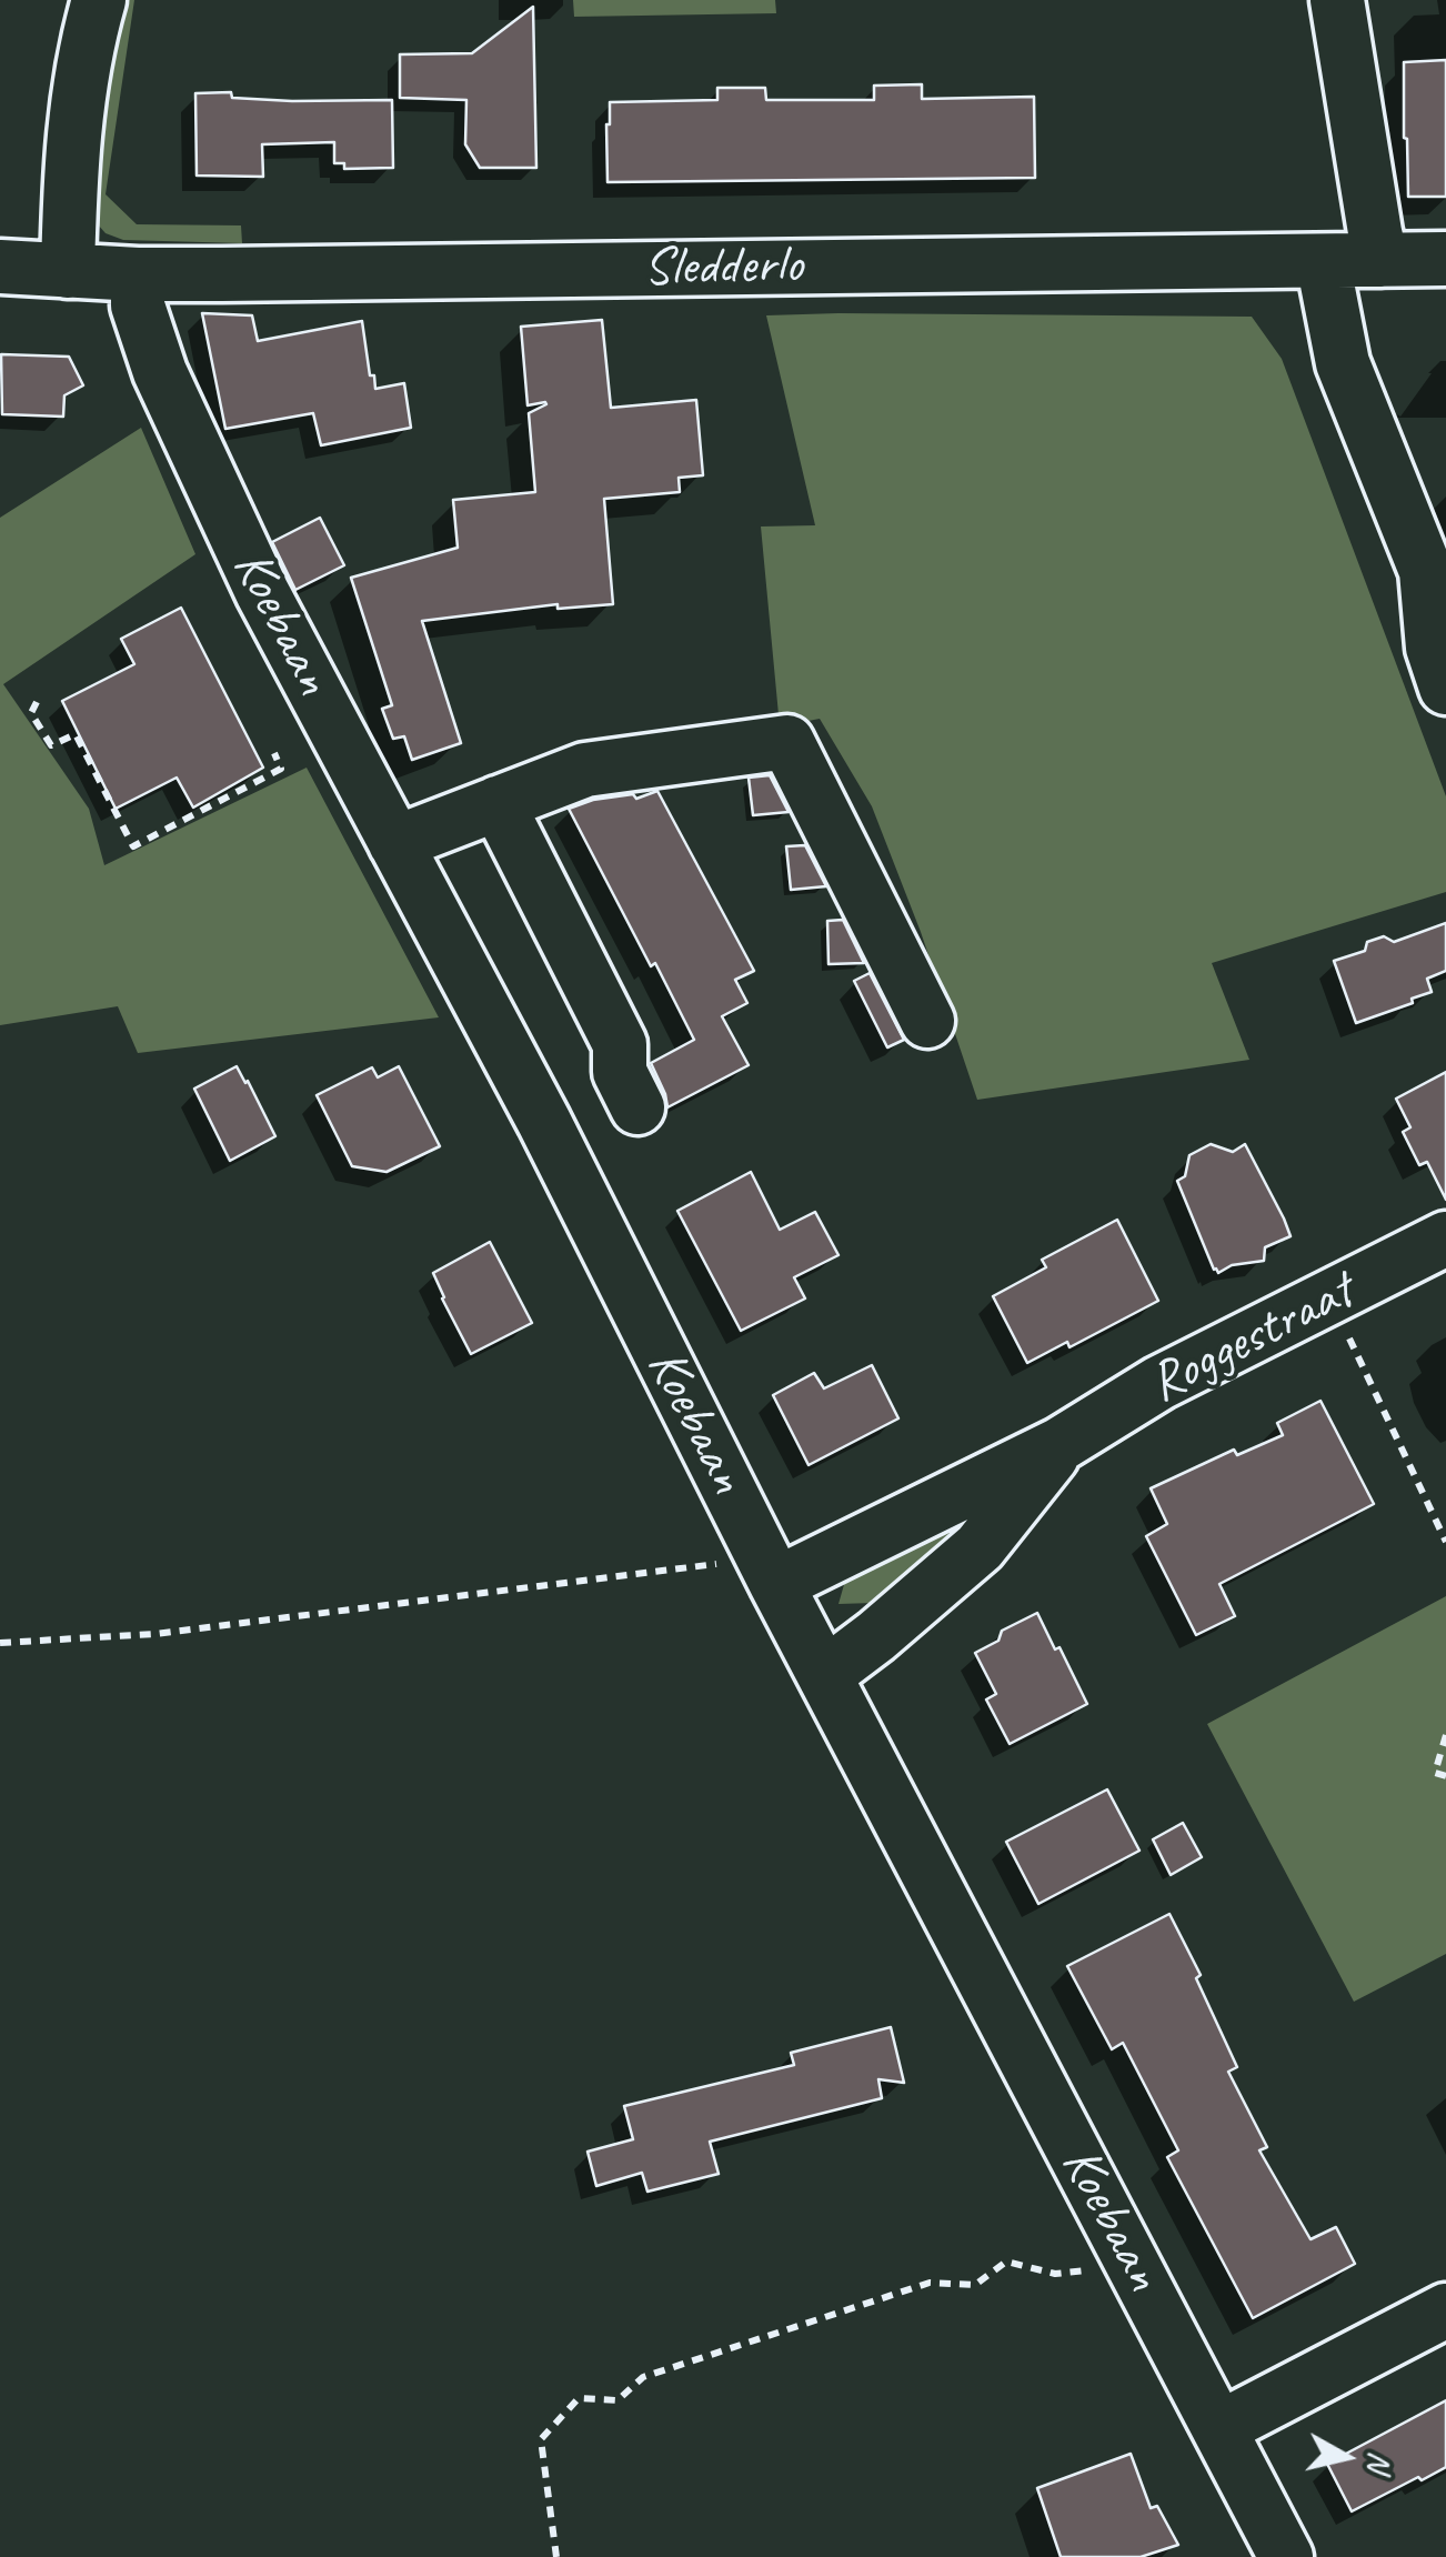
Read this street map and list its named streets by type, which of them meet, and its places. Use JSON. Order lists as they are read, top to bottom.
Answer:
{
  "streets": {
    "street": ["Sledderlo", "Koebaan", "Roggestraat"]
  },
  "crossings": [
    ["Sledderlo", "Koebaan"],
    ["Koebaan", "Roggestraat"]
  ],
  "north": "right"
}
